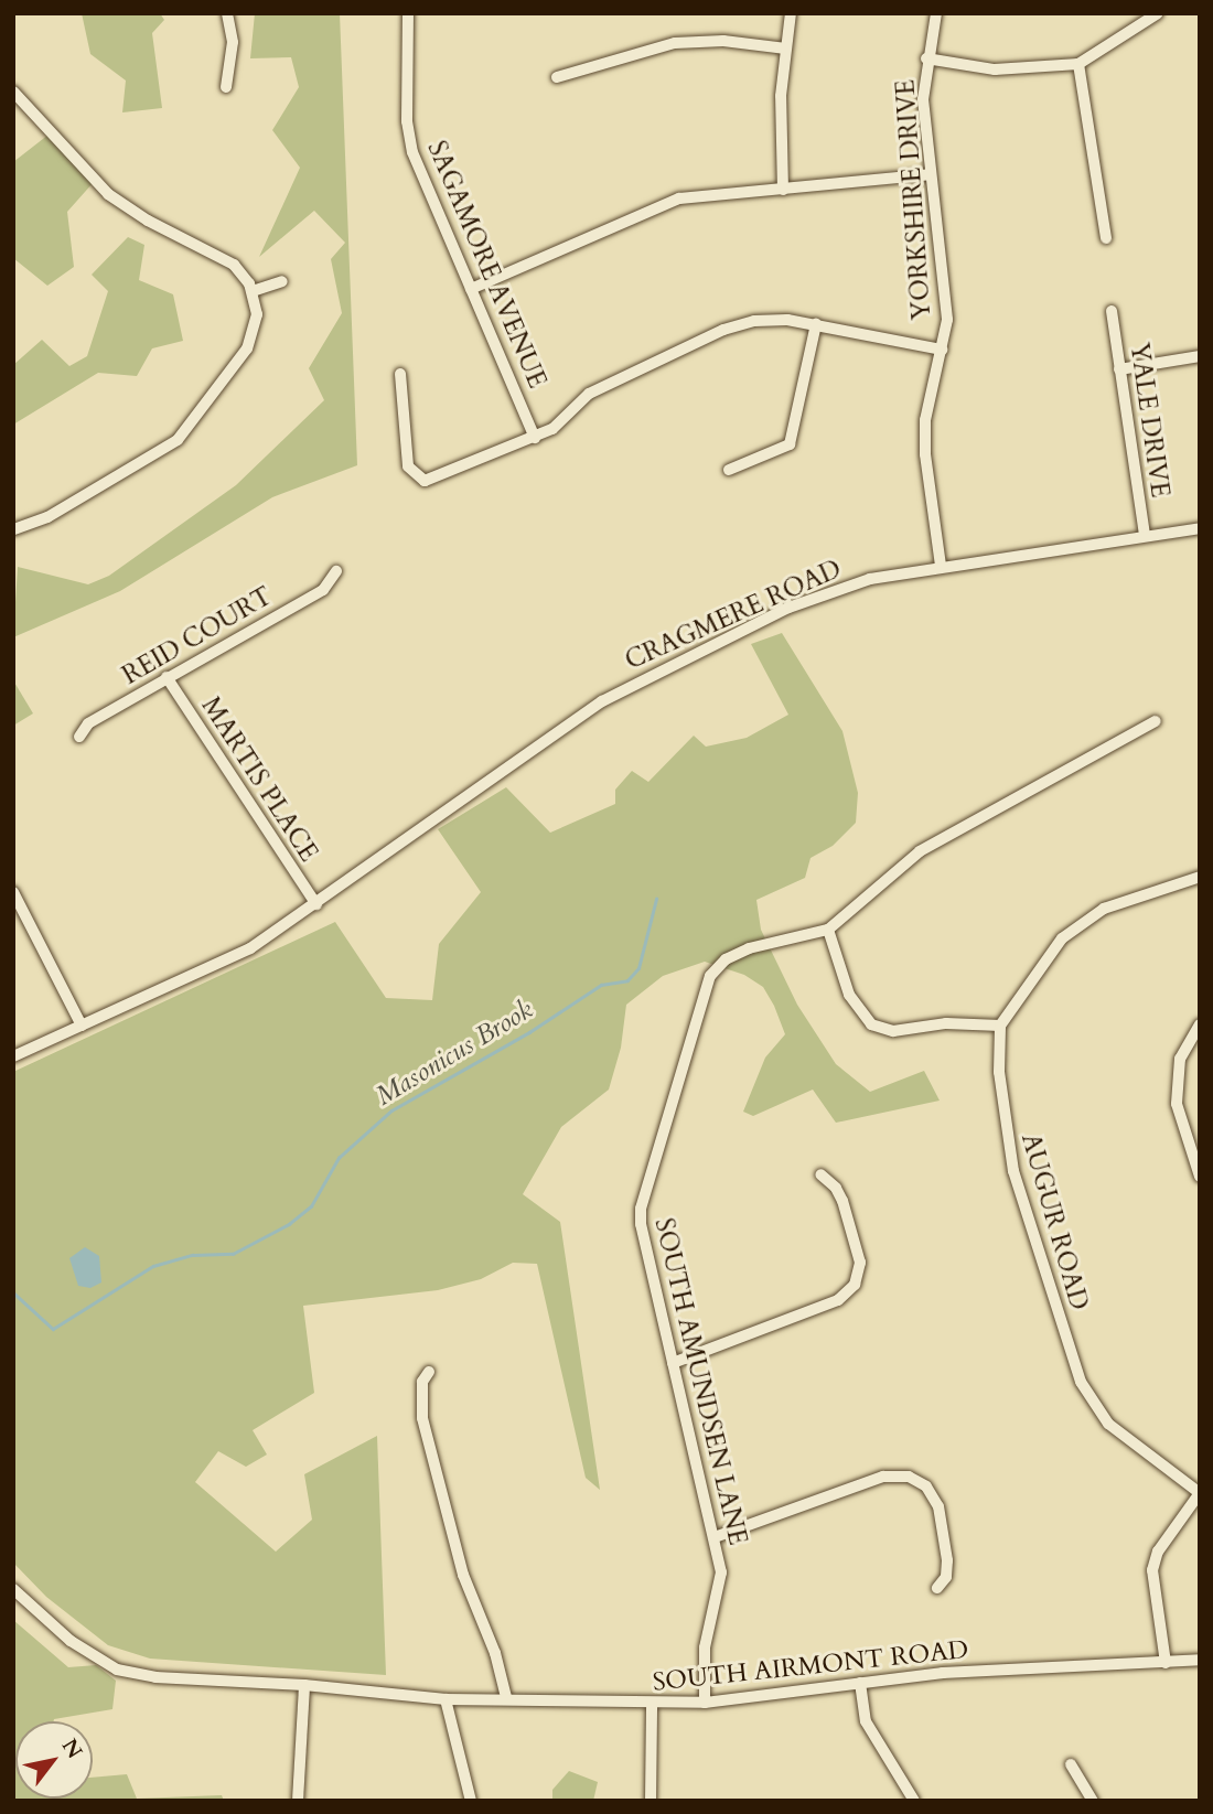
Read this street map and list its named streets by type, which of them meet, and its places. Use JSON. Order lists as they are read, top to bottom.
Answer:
{
  "streets": {
    "street": [
      "YORKSHIRE DRIVE",
      "SAGAMORE AVENUE",
      "YALE DRIVE",
      "CRAGMERE ROAD",
      "REID COURT",
      "MARTIS PLACE",
      "AUGUR ROAD",
      "SOUTH AMUNDSEN LANE",
      "SOUTH AIRMONT ROAD"
    ]
  },
  "crossings": [
    ["YORKSHIRE DRIVE", "CRAGMERE ROAD"],
    ["YALE DRIVE", "CRAGMERE ROAD"],
    ["CRAGMERE ROAD", "MARTIS PLACE"],
    ["REID COURT", "MARTIS PLACE"],
    ["SOUTH AMUNDSEN LANE", "SOUTH AIRMONT ROAD"]
  ],
  "water": ["Masonicus Brook"],
  "north": "top right"
}
